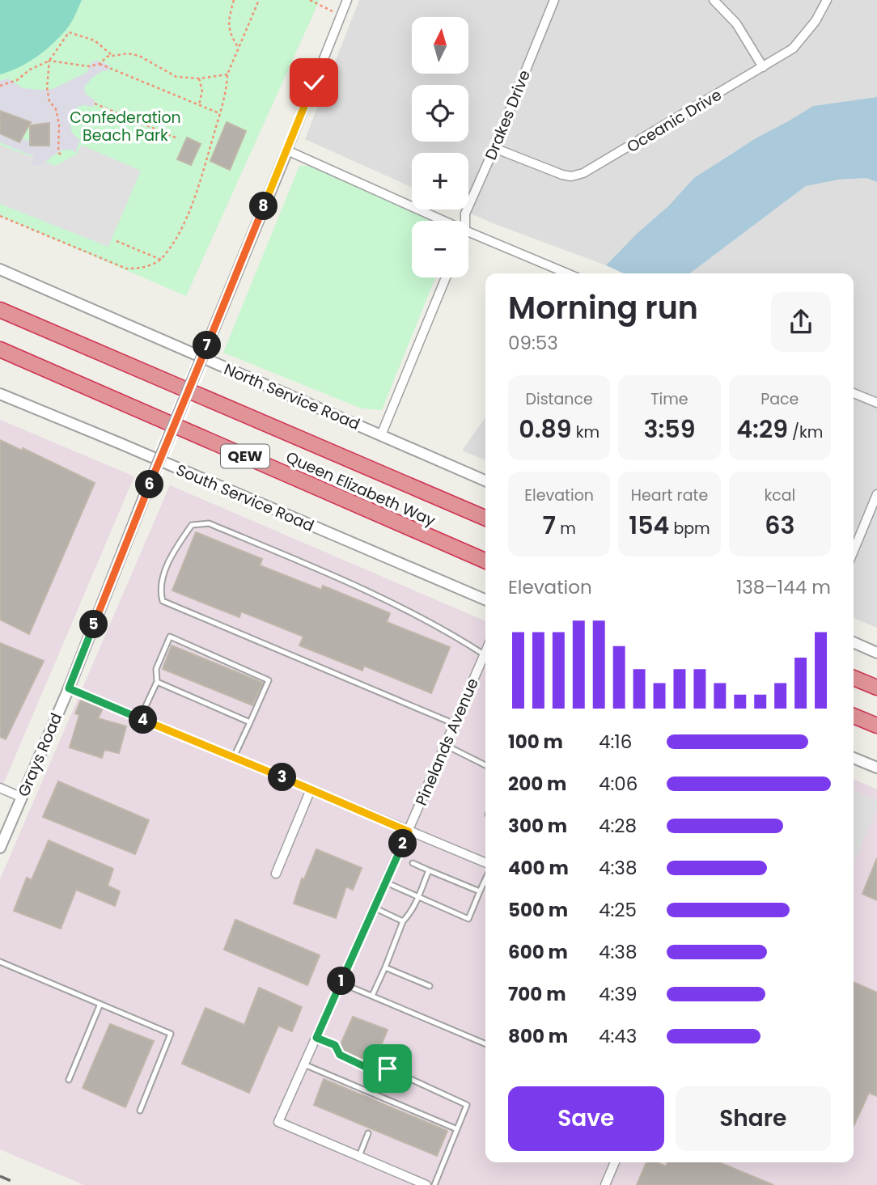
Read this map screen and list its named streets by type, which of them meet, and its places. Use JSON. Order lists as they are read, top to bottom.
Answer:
{
  "streets": {
    "highway": ["QEW", "Queen Elizabeth Way"],
    "street": [
      "Drakes Drive",
      "Oceanic Drive",
      "North Service Road",
      "South Service Road",
      "Pinelands Avenue",
      "Grays Road"
    ]
  },
  "crossings": [
    ["Drakes Drive", "Oceanic Drive"]
  ],
  "parks": ["Confederation Beach Park"],
  "north": "top",
  "page": {
    "map_buttons": ["+", "−"],
    "pins": [
      "8",
      "7",
      "6",
      "5",
      "4",
      "3",
      "2",
      "1"
    ],
    "heading": ["Morning run", "09:53"],
    "stats": [
      ["Distance", "0.89 km"],
      ["Time", "3:59"],
      ["Pace", "4:29 /km"],
      ["Elevation", "7 m"],
      ["Heart rate", "154 bpm"],
      ["kcal", "63"]
    ],
    "chart": ["Elevation", "138–144 m"],
    "list": [
      {
        "name": "100 m",
        "note": "4:16"
      },
      {
        "name": "200 m",
        "note": "4:06"
      },
      {
        "name": "300 m",
        "note": "4:28"
      },
      {
        "name": "400 m",
        "note": "4:38"
      },
      {
        "name": "500 m",
        "note": "4:25"
      },
      {
        "name": "600 m",
        "note": "4:38"
      },
      {
        "name": "700 m",
        "note": "4:39"
      },
      {
        "name": "800 m",
        "note": "4:43"
      }
    ],
    "buttons": ["Save", "Share"]
  }
}
